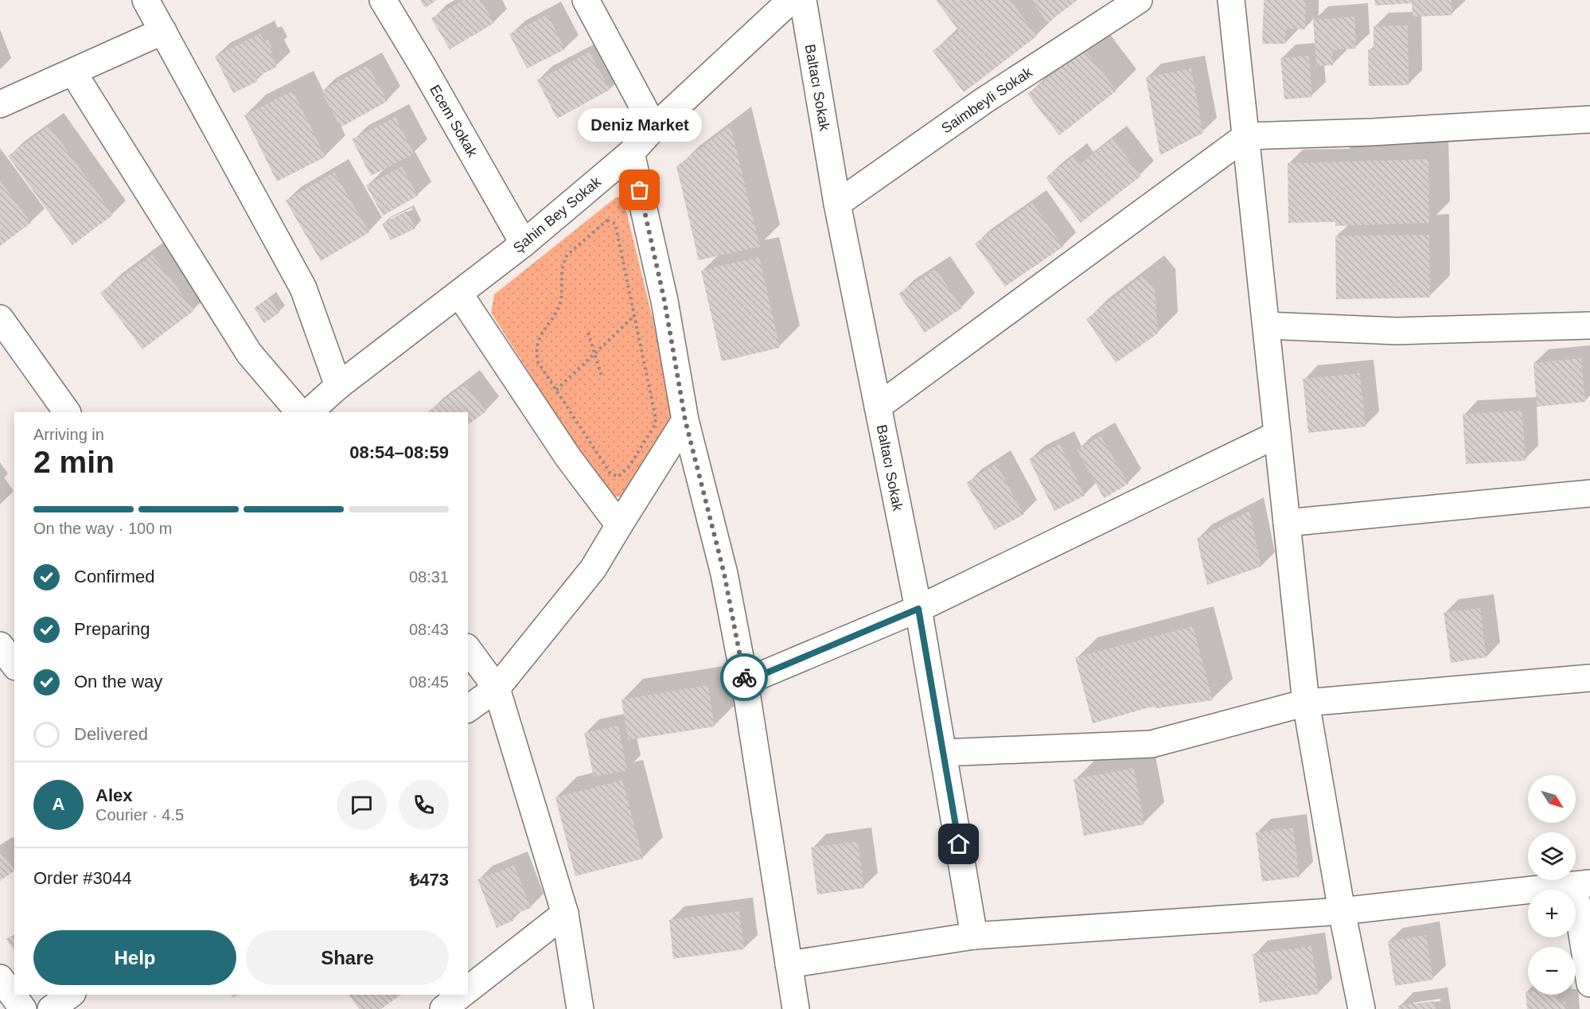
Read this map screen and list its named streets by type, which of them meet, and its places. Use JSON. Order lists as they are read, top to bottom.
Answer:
{
  "streets": {
    "street": [
      "Baltacı Sokak",
      "Saimbeyli Sokak",
      "Ecem Sokak",
      "Şahin Bey Sokak"
    ]
  },
  "crossings": [
    ["Baltacı Sokak", "Saimbeyli Sokak"],
    ["Ecem Sokak", "Şahin Bey Sokak"]
  ],
  "places": ["Deniz Market"],
  "north": "bottom right",
  "page": {
    "bubble": "Deniz Market",
    "heading": ["2 min", "Arriving in", "08:54–08:59"],
    "panel": [
      "Alex",
      "Courier · 4.5",
      "Order #3044",
      "₺473"
    ],
    "bar": "On the way · 100 m",
    "list": [
      ["Confirmed", "08:31"],
      ["Preparing", "08:43"],
      ["On the way", "08:45"],
      "Delivered"
    ],
    "map_buttons": ["+", "−"],
    "round": "A",
    "buttons": ["Help", "Share"]
  }
}
